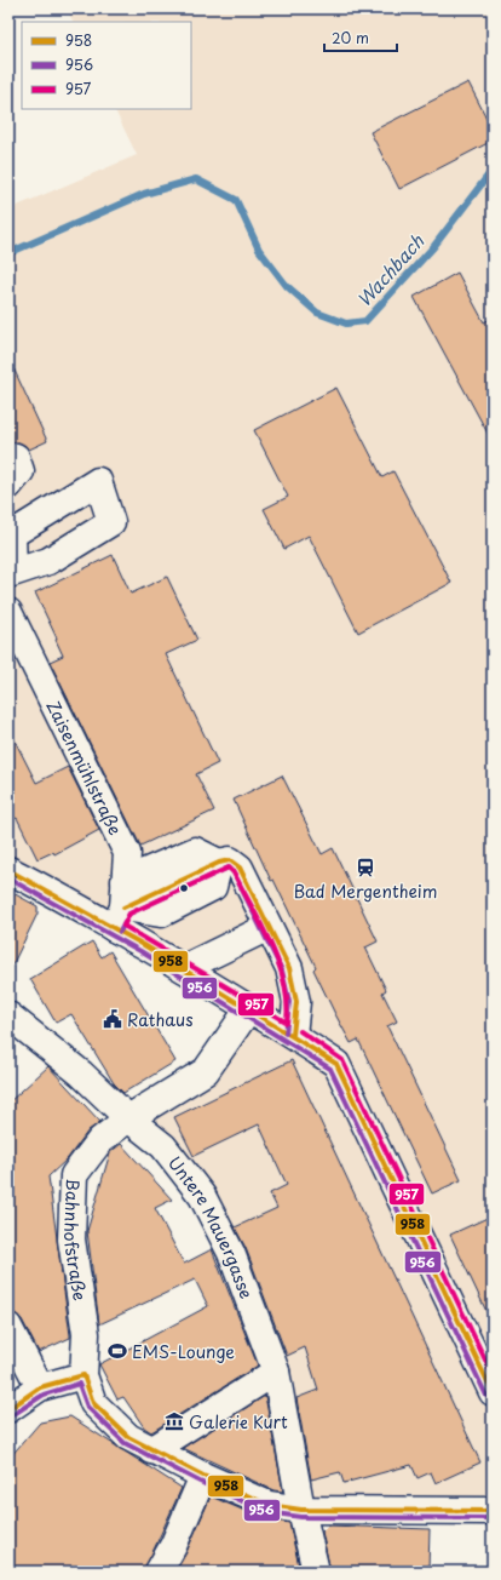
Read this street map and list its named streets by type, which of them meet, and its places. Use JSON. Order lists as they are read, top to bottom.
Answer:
{
  "streets": {
    "street": ["Zaisenmühlstraße", "Untere Mauergasse", "Bahnhofstraße"]
  },
  "crossings": [
    ["Untere Mauergasse", "Bahnhofstraße"]
  ],
  "water": ["Wachbach"],
  "places": {
    "station": ["Bad Mergentheim"],
    "public building": ["Rathaus"],
    "sports": ["EMS-Lounge"],
    "museum": ["Galerie Kurt"]
  },
  "lines": ["transit line 958", "transit line 956", "transit line 957"],
  "legend": ["958", "956", "957"],
  "scale_bar": "20 m"
}
